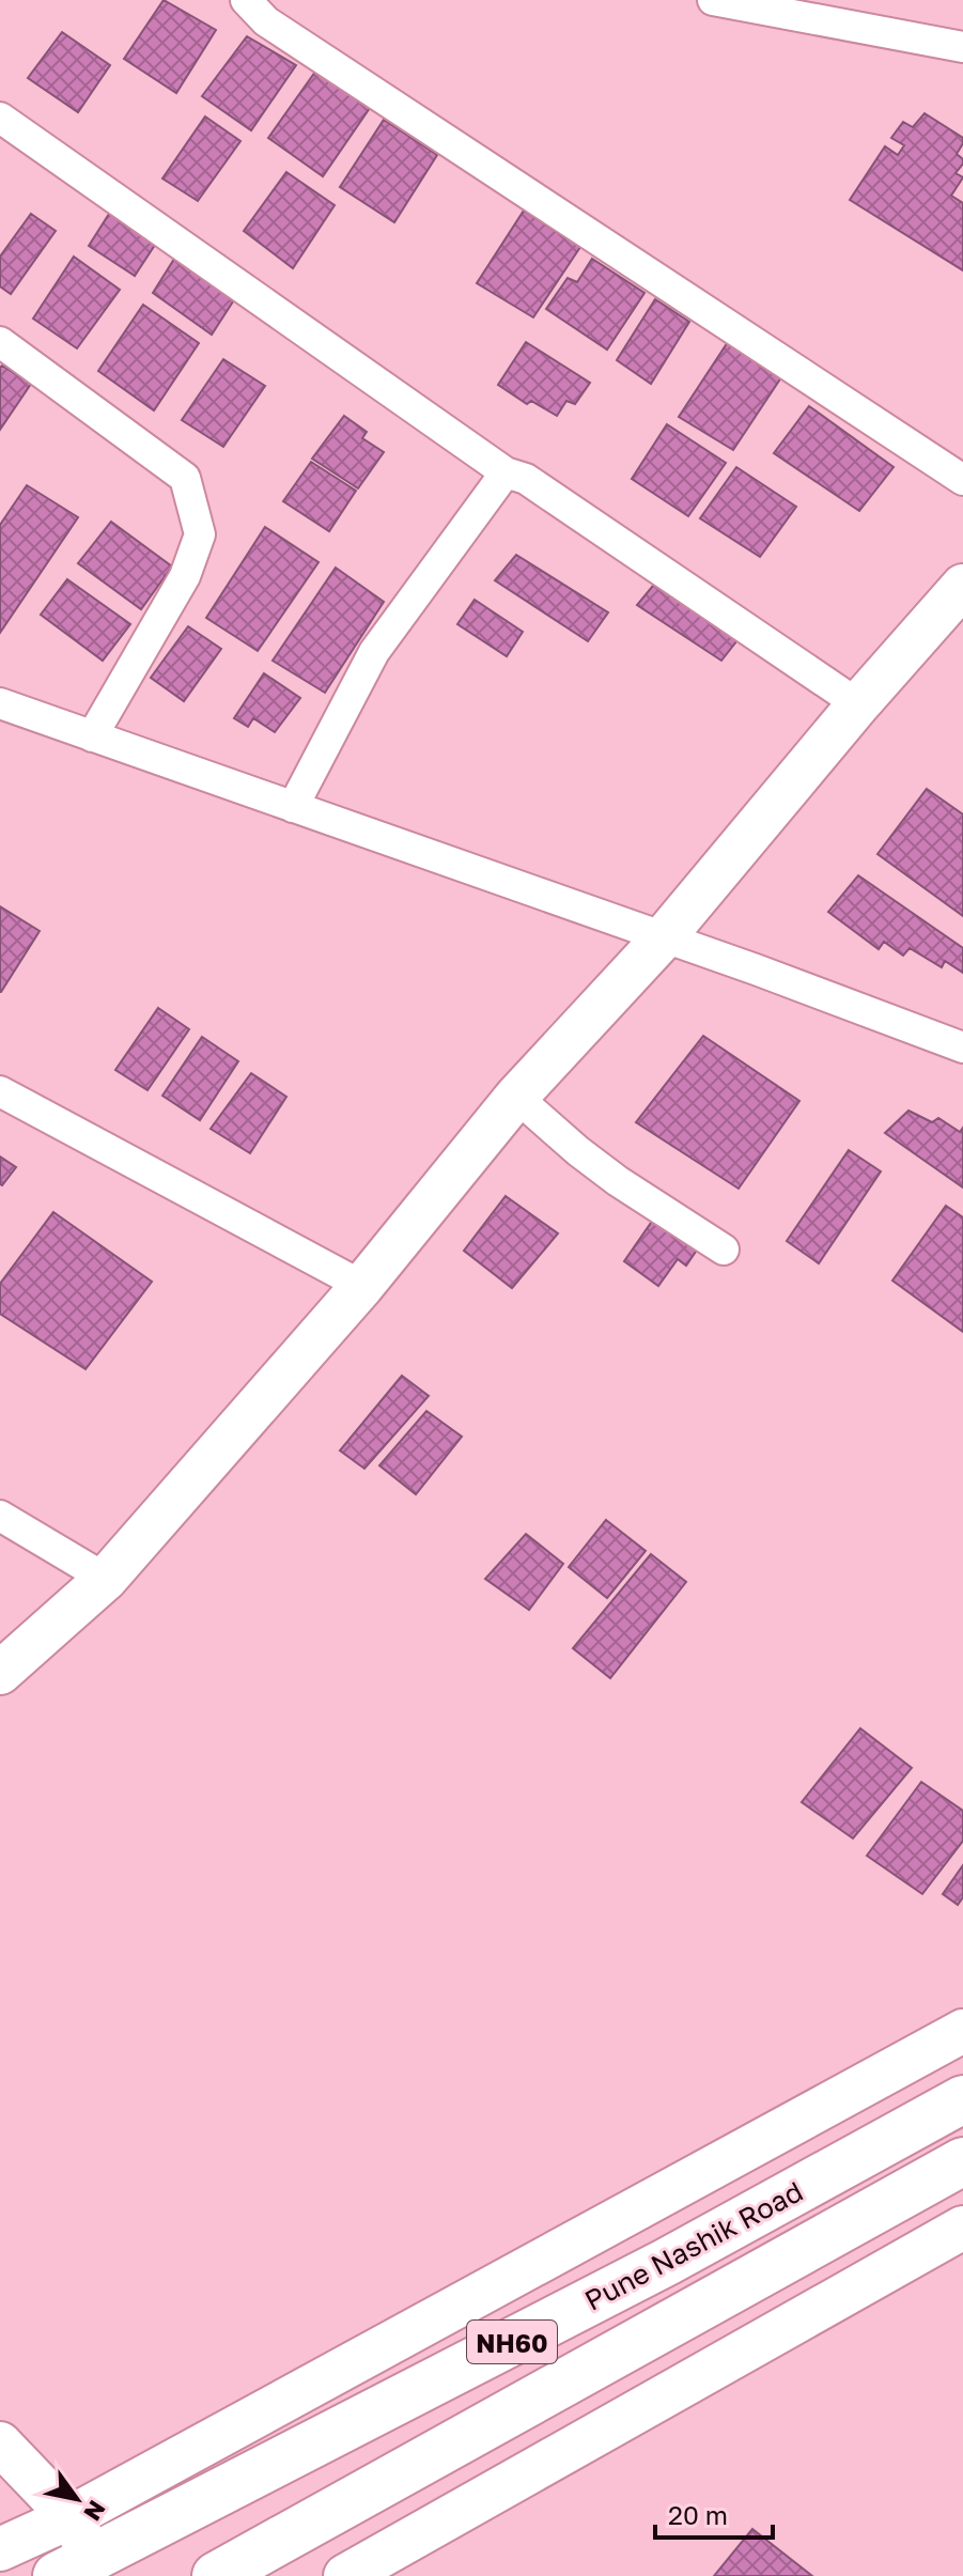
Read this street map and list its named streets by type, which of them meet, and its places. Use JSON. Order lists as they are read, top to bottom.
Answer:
{
  "streets": {
    "highway": ["Pune Nashik Road", "NH60"]
  },
  "scale_bar": "20 m",
  "north": "bottom right"
}
